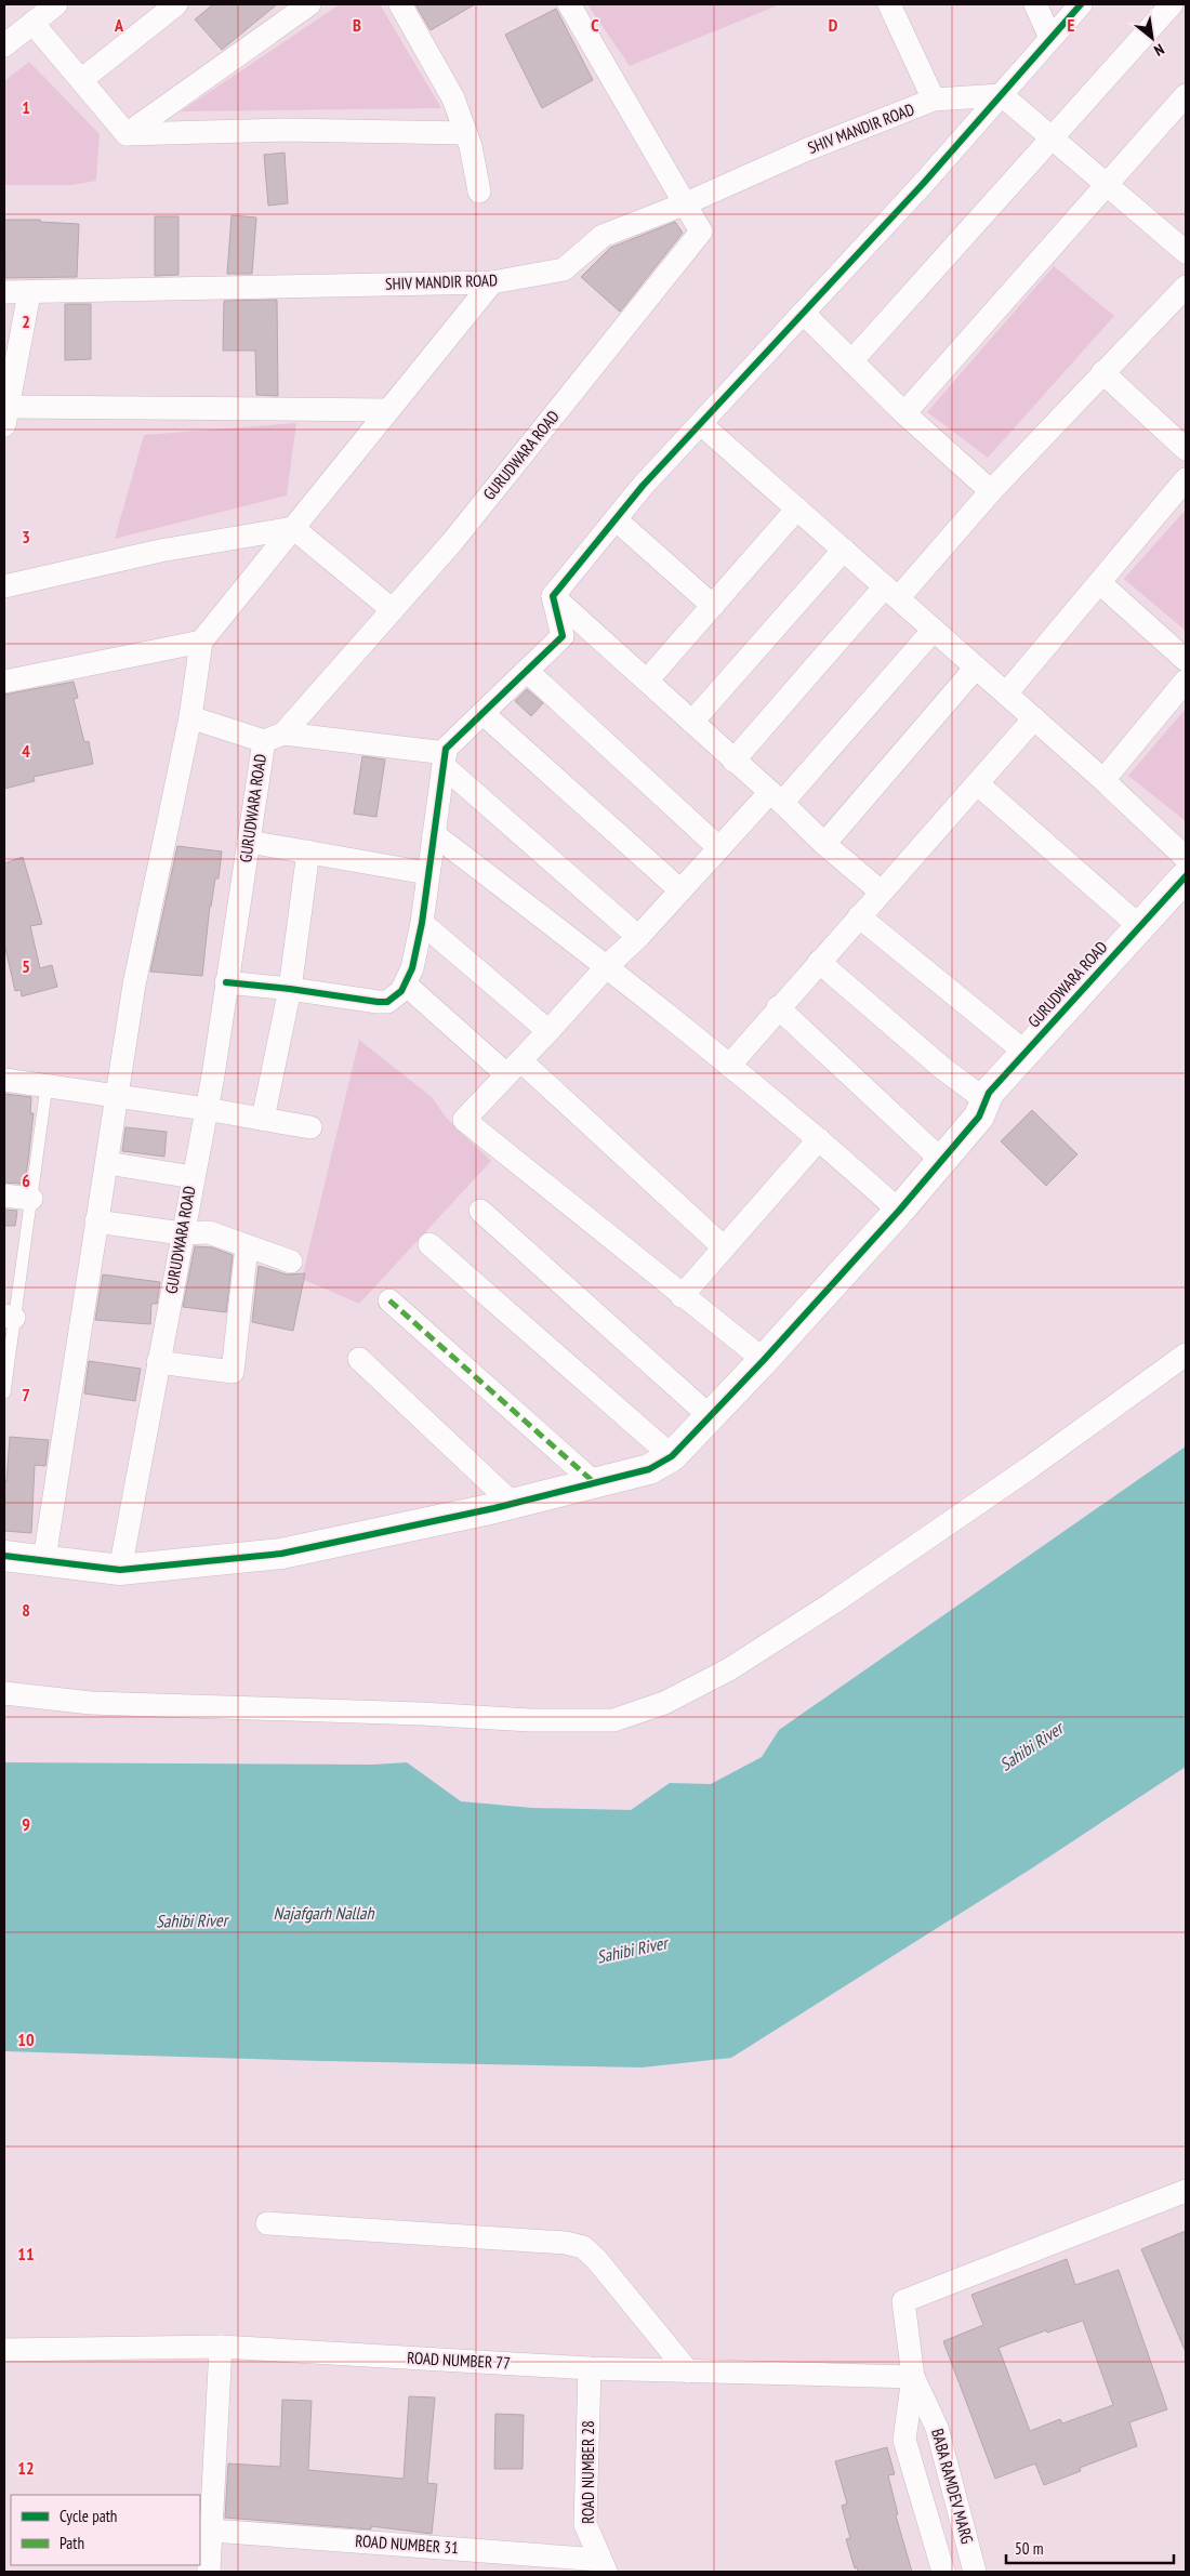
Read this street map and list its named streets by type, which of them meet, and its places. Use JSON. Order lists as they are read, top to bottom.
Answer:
{
  "streets": {
    "street": [
      "SHIV MANDIR ROAD",
      "GURUDWARA ROAD",
      "ROAD NUMBER 77",
      "ROAD NUMBER 28",
      "BABA RAMDEV MARG",
      "ROAD NUMBER 31"
    ]
  },
  "crossings": [
    ["SHIV MANDIR ROAD", "GURUDWARA ROAD"],
    ["ROAD NUMBER 77", "ROAD NUMBER 28"],
    ["ROAD NUMBER 77", "BABA RAMDEV MARG"],
    ["ROAD NUMBER 28", "ROAD NUMBER 31"]
  ],
  "water": ["Sahibi River", "Najafgarh Nallah"],
  "legend": ["Cycle path", "Path"],
  "scale_bar": "50 m",
  "north": "bottom right",
  "grid": {
    "columns": [
      "A",
      "B",
      "C",
      "D",
      "E"
    ],
    "rows": [
      "1",
      "2",
      "3",
      "4",
      "5",
      "6",
      "7",
      "8",
      "9",
      "10",
      "11",
      "12"
    ]
  }
}
